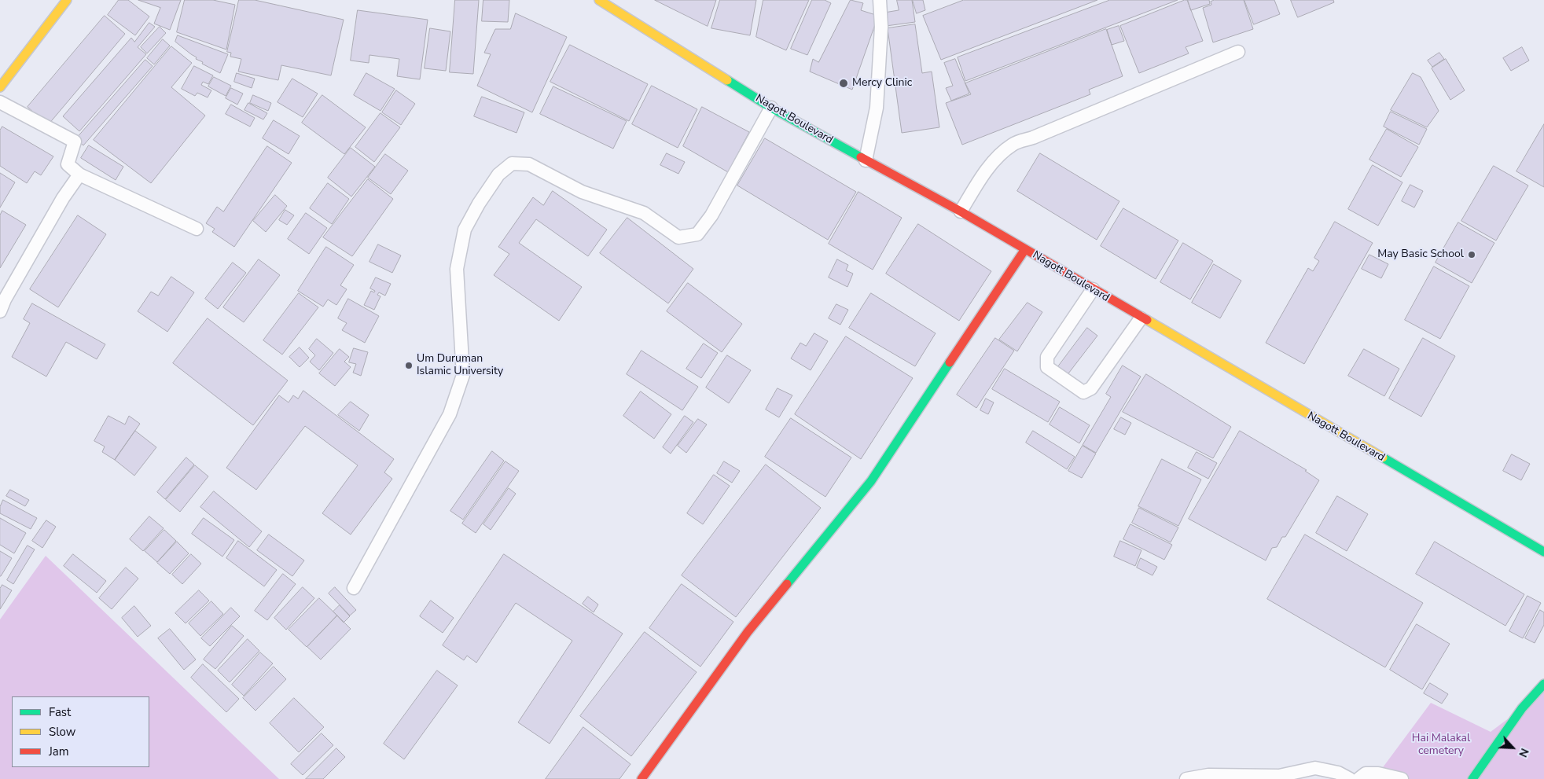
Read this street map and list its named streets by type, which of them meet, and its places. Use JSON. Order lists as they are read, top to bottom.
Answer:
{
  "streets": {
    "street": ["Nagott Boulevard"]
  },
  "parks": ["Hai Malakal cemetery"],
  "places": ["Mercy Clinic", "May Basic School", "Um Duruman Islamic University"],
  "legend": ["Fast", "Slow", "Jam"],
  "north": "bottom right"
}
